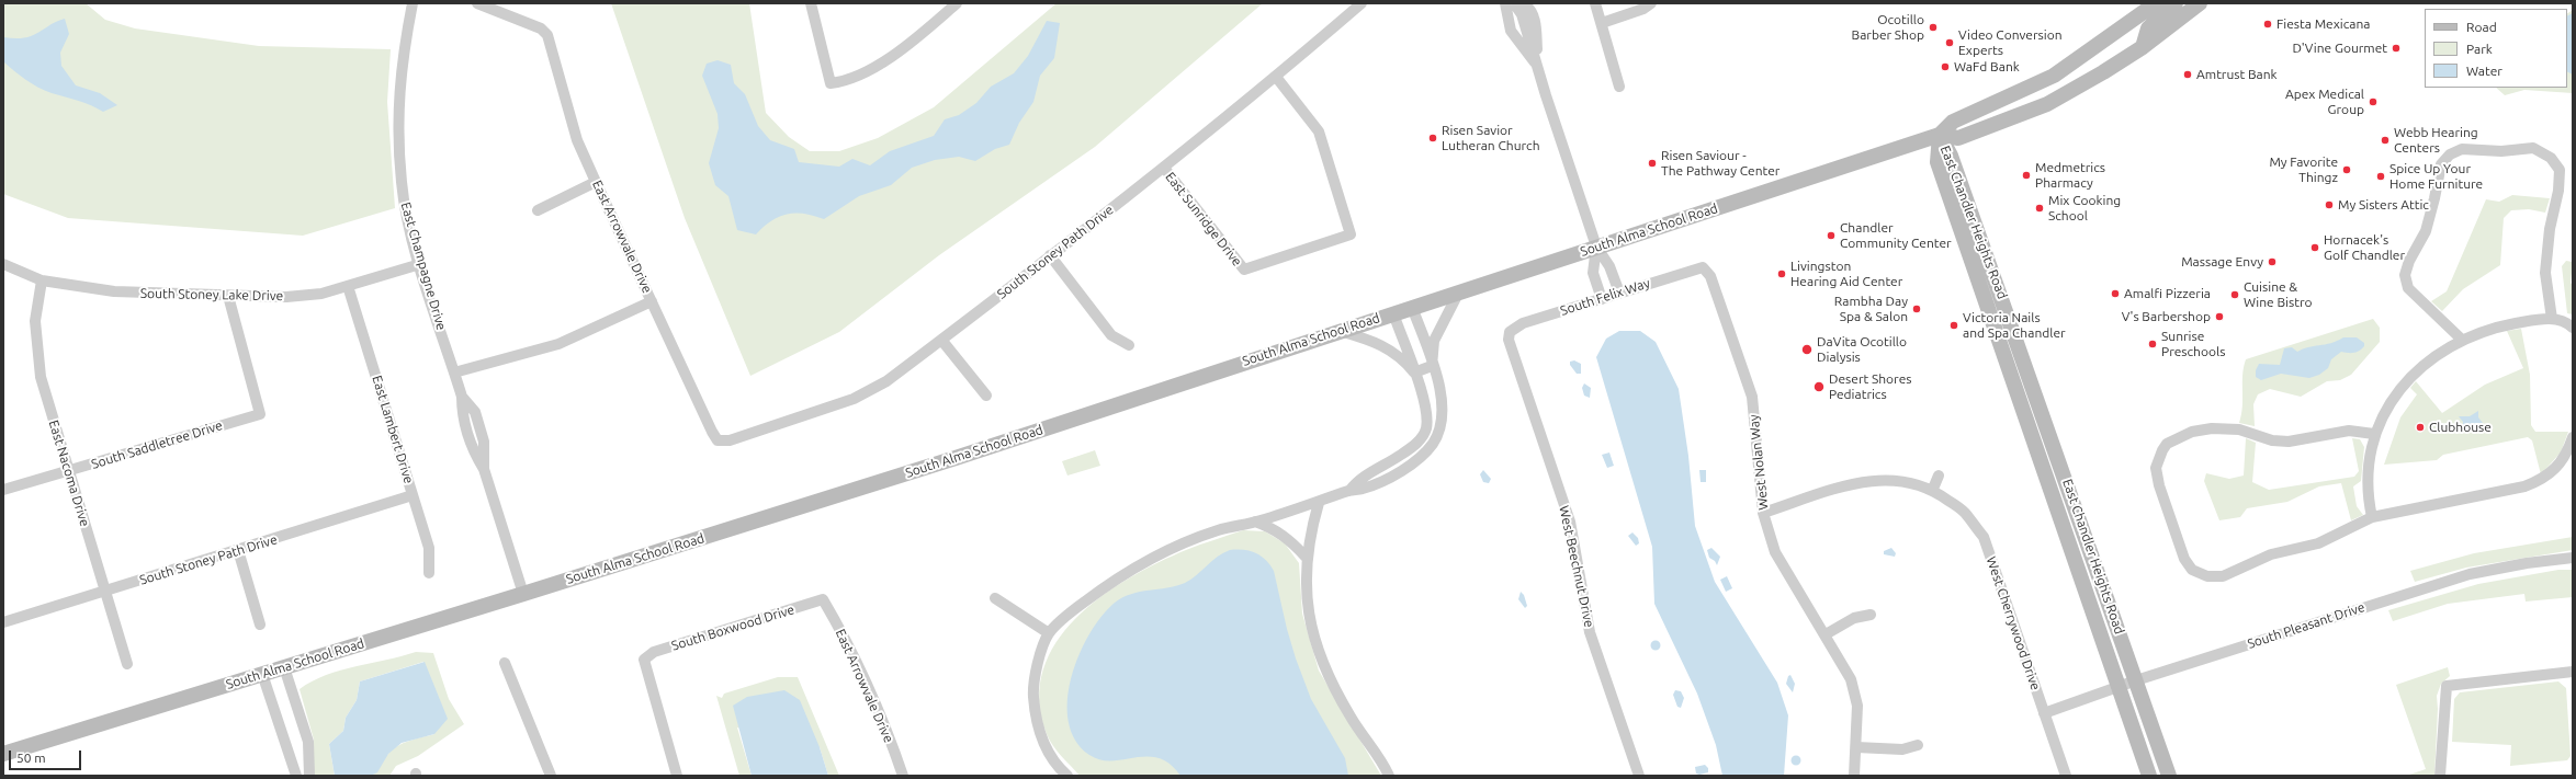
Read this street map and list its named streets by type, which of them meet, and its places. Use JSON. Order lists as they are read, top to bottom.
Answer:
{
  "streets": {
    "main road": ["East Chandler Heights Road", "South Alma School Road"],
    "street": [
      "East Sunridge Drive",
      "East Arrowvale Drive",
      "South Stoney Path Drive",
      "East Champagne Drive",
      "South Stoney Lake Drive",
      "South Felix Way",
      "East Lambert Drive",
      "South Saddletree Drive",
      "West Nolan Way",
      "East Nacoma Drive",
      "West Beechnut Drive",
      "West Cherrywood Drive",
      "South Pleasant Drive",
      "South Boxwood Drive"
    ]
  },
  "crossings": [
    ["East Sunridge Drive", "South Stoney Path Drive"],
    ["East Chandler Heights Road", "South Alma School Road"],
    ["East Chandler Heights Road", "South Pleasant Drive"],
    ["South Alma School Road", "East Champagne Drive"],
    ["East Arrowvale Drive", "South Stoney Path Drive"],
    ["East Arrowvale Drive", "South Boxwood Drive"],
    ["South Stoney Path Drive", "East Lambert Drive"],
    ["South Stoney Path Drive", "East Nacoma Drive"],
    ["East Champagne Drive", "South Stoney Lake Drive"],
    ["South Stoney Lake Drive", "East Lambert Drive"],
    ["South Stoney Lake Drive", "South Saddletree Drive"],
    ["South Stoney Lake Drive", "East Nacoma Drive"],
    ["South Felix Way", "West Nolan Way"],
    ["South Felix Way", "West Beechnut Drive"],
    ["South Saddletree Drive", "East Nacoma Drive"],
    ["West Cherrywood Drive", "South Pleasant Drive"]
  ],
  "places": [
    "Fiesta Mexicana",
    "Ocotillo Barber Shop",
    "Video Conversion Experts",
    "D'Vine Gourmet",
    "WaFd Bank",
    "Amtrust Bank",
    "Apex Medical Group",
    "Risen Savior Lutheran Church",
    "Webb Hearing Centers",
    "Risen Saviour - The Pathway Center",
    "My Favorite Thingz",
    "Medmetrics Pharmacy",
    "Spice Up Your Home Furniture",
    "My Sisters Attic",
    "Mix Cooking School",
    "Chandler Community Center",
    "Hornacek's Golf Chandler",
    "Massage Envy",
    "Livingston Hearing Aid Center",
    "Amalfi Pizzeria",
    "Cuisine & Wine Bistro",
    "Rambha Day Spa & Salon",
    "V's Barbershop",
    "Victoria Nails and Spa Chandler",
    "Sunrise Preschools",
    "DaVita Ocotillo Dialysis",
    "Desert Shores Pediatrics",
    "Clubhouse"
  ],
  "legend": ["Road", "Park", "Water"],
  "scale_bar": "50 m"
}
